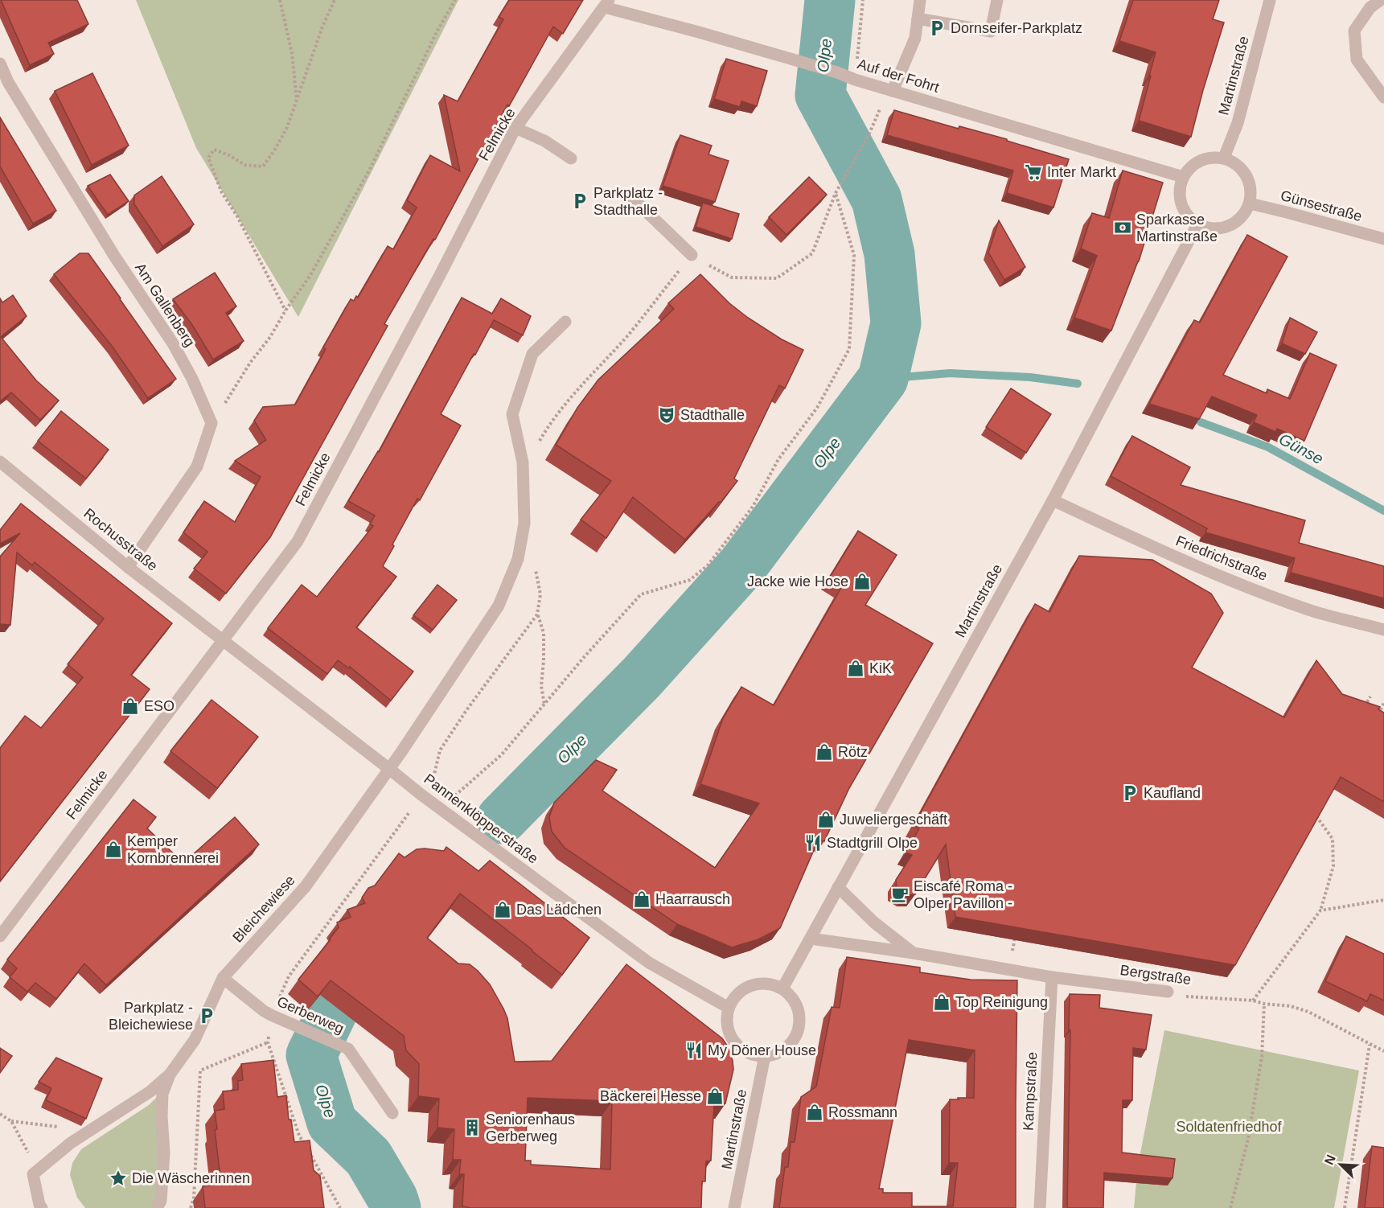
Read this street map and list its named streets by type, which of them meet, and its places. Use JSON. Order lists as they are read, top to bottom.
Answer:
{
  "streets": {
    "street": [
      "Auf der Fohrt",
      "Martinstraße",
      "Felmicke",
      "Günsestraße",
      "Am Gallenberg",
      "Rochusstraße",
      "Friedrichstraße",
      "Pannenklöpperstraße",
      "Bleichewiese",
      "Bergstraße",
      "Gerberweg",
      "Kampstraße"
    ]
  },
  "crossings": [
    ["Auf der Fohrt", "Martinstraße"],
    ["Auf der Fohrt", "Felmicke"],
    ["Auf der Fohrt", "Günsestraße"],
    ["Martinstraße", "Günsestraße"],
    ["Martinstraße", "Friedrichstraße"],
    ["Martinstraße", "Pannenklöpperstraße"],
    ["Martinstraße", "Bergstraße"],
    ["Felmicke", "Rochusstraße"],
    ["Felmicke", "Pannenklöpperstraße"],
    ["Rochusstraße", "Pannenklöpperstraße"],
    ["Pannenklöpperstraße", "Bleichewiese"],
    ["Bleichewiese", "Gerberweg"],
    ["Bergstraße", "Kampstraße"]
  ],
  "water": ["Olpe", "Günse"],
  "parks": ["Soldatenfriedhof"],
  "places": {
    "parking": [
      "Dornseifer-Parkplatz",
      "Parkplatz - Stadthalle",
      "Kaufland",
      "Parkplatz - Bleichewiese"
    ],
    "supermarket": ["Inter Markt"],
    "bank": ["Sparkasse Martinstraße"],
    "theatre": ["Stadthalle"],
    "shop": [
      "Jacke wie Hose",
      "KiK",
      "ESO",
      "Rötz",
      "Juweliergeschäft",
      "Kemper Kornbrennerei",
      "Haarrausch",
      "Das Lädchen",
      "Top Reinigung",
      "Bäckerei Hesse",
      "Rossmann"
    ],
    "restaurant": ["Stadtgrill Olpe", "My Döner House"],
    "cafe": ["Eiscafé Roma - Olper Pavillon -"],
    "building": ["Seniorenhaus Gerberweg"],
    "place": ["Die Wäscherinnen"]
  },
  "north": "top left"
}
